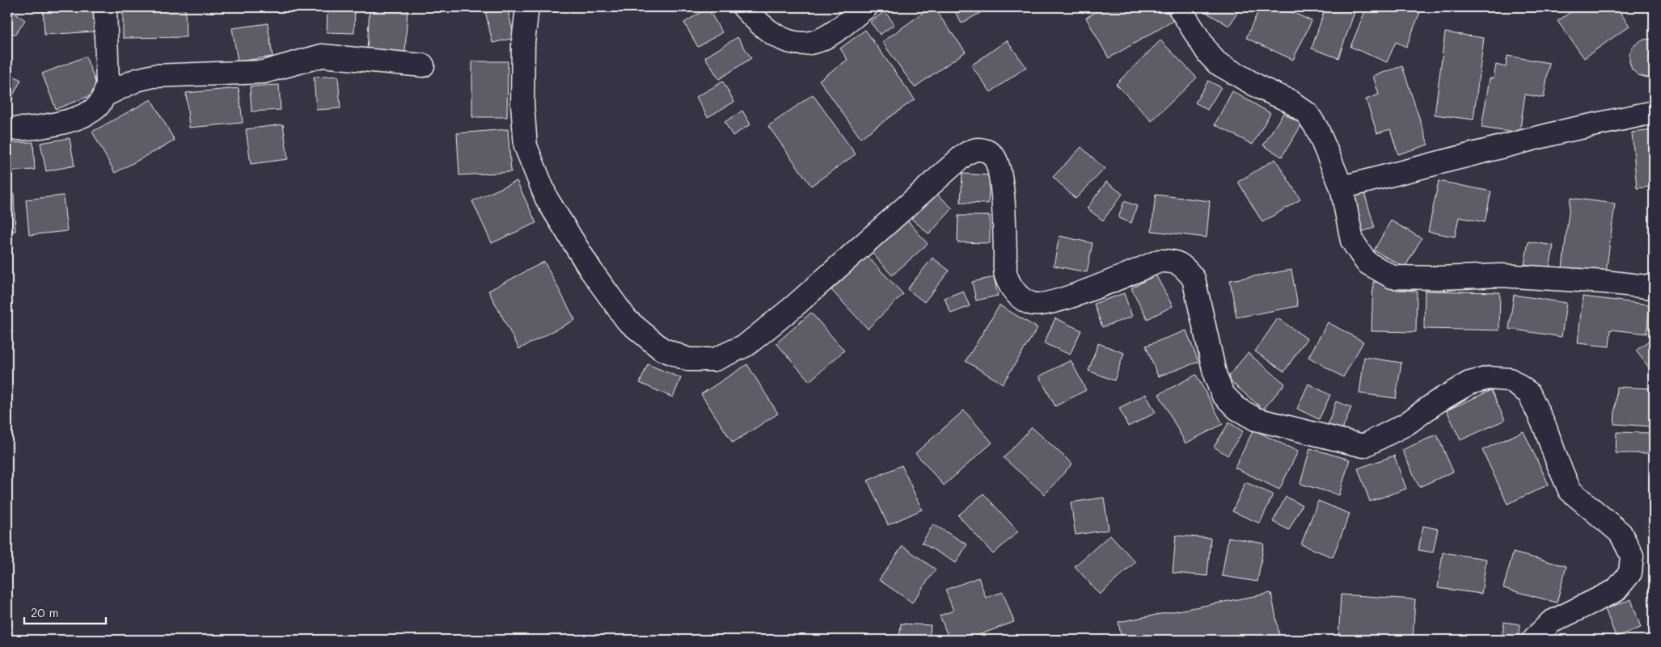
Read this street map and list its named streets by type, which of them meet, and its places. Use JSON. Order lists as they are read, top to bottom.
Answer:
{
  "scale_bar": "20 m"
}
